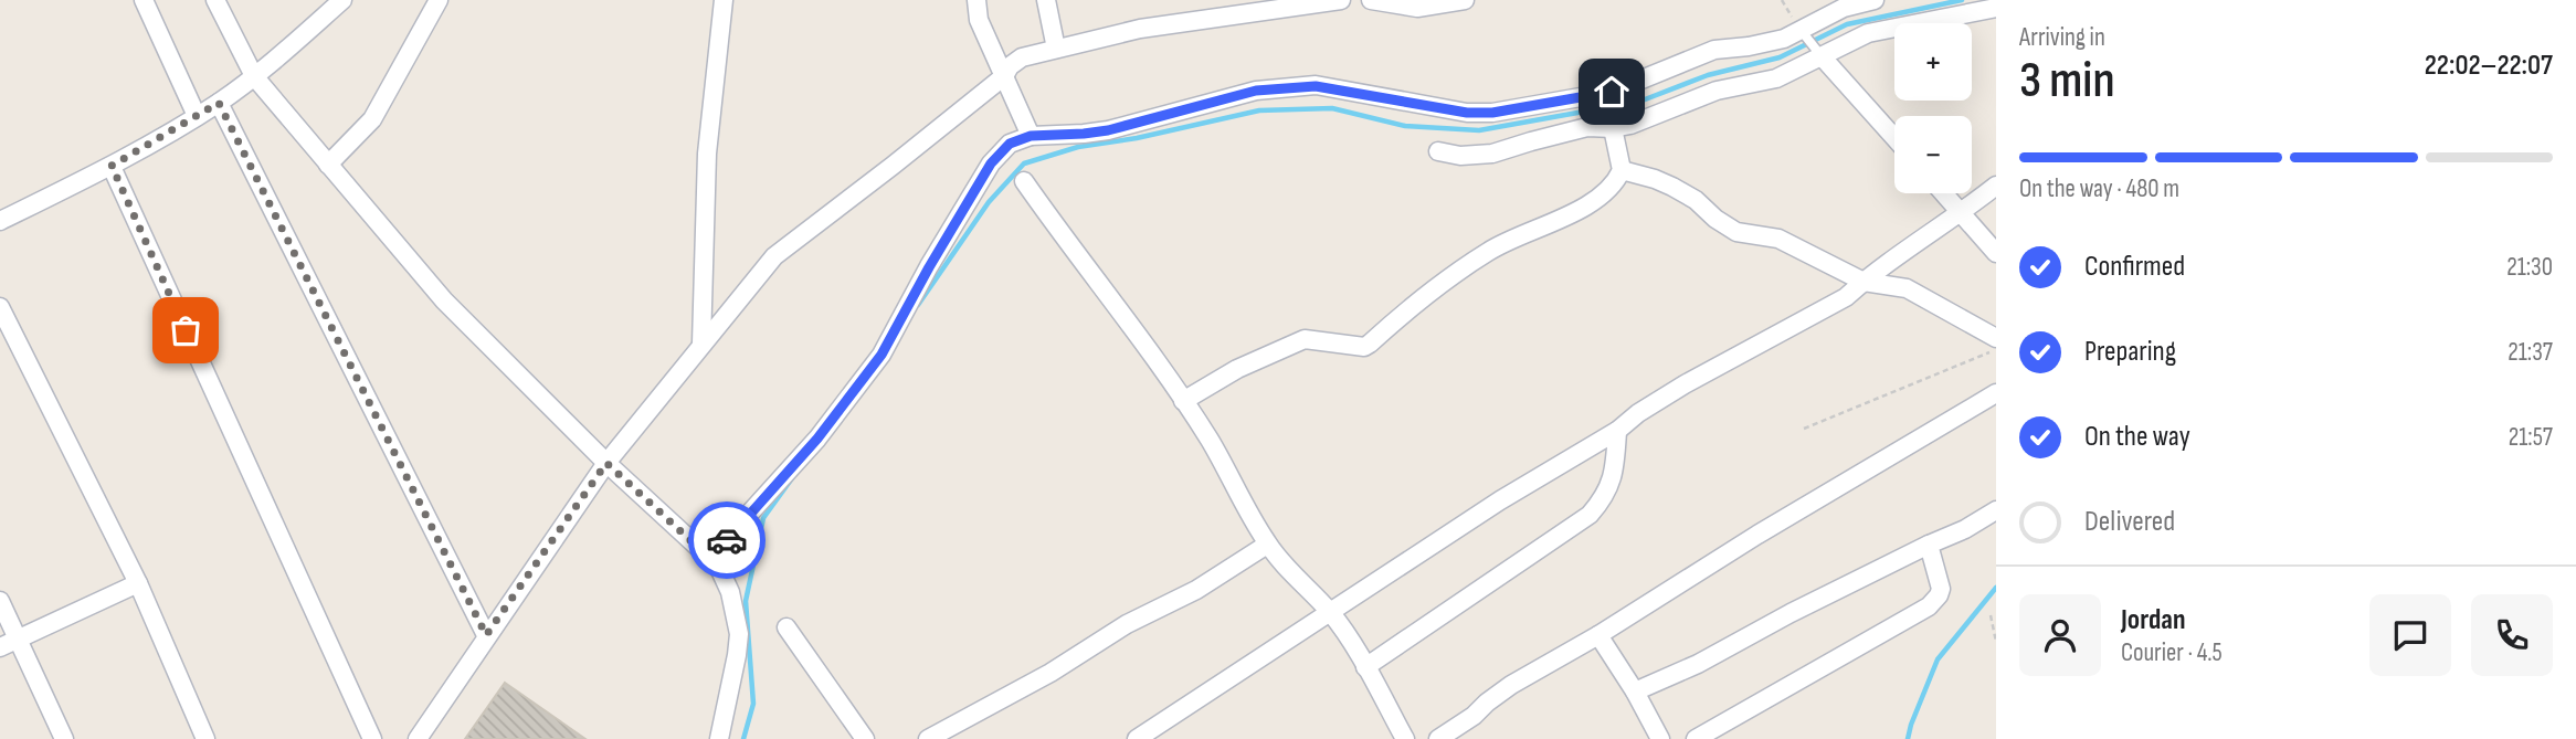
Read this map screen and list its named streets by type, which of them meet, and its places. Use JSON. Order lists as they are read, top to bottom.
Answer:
{
  "page": {
    "heading": ["3 min", "Arriving in", "22:02–22:07"],
    "panel": ["Jordan", "Courier · 4.5"],
    "map_buttons": ["+", "−"],
    "bar": "On the way · 480 m",
    "list": [
      ["Confirmed", "21:30"],
      ["Preparing", "21:37"],
      ["On the way", "21:57"],
      "Delivered"
    ]
  }
}
